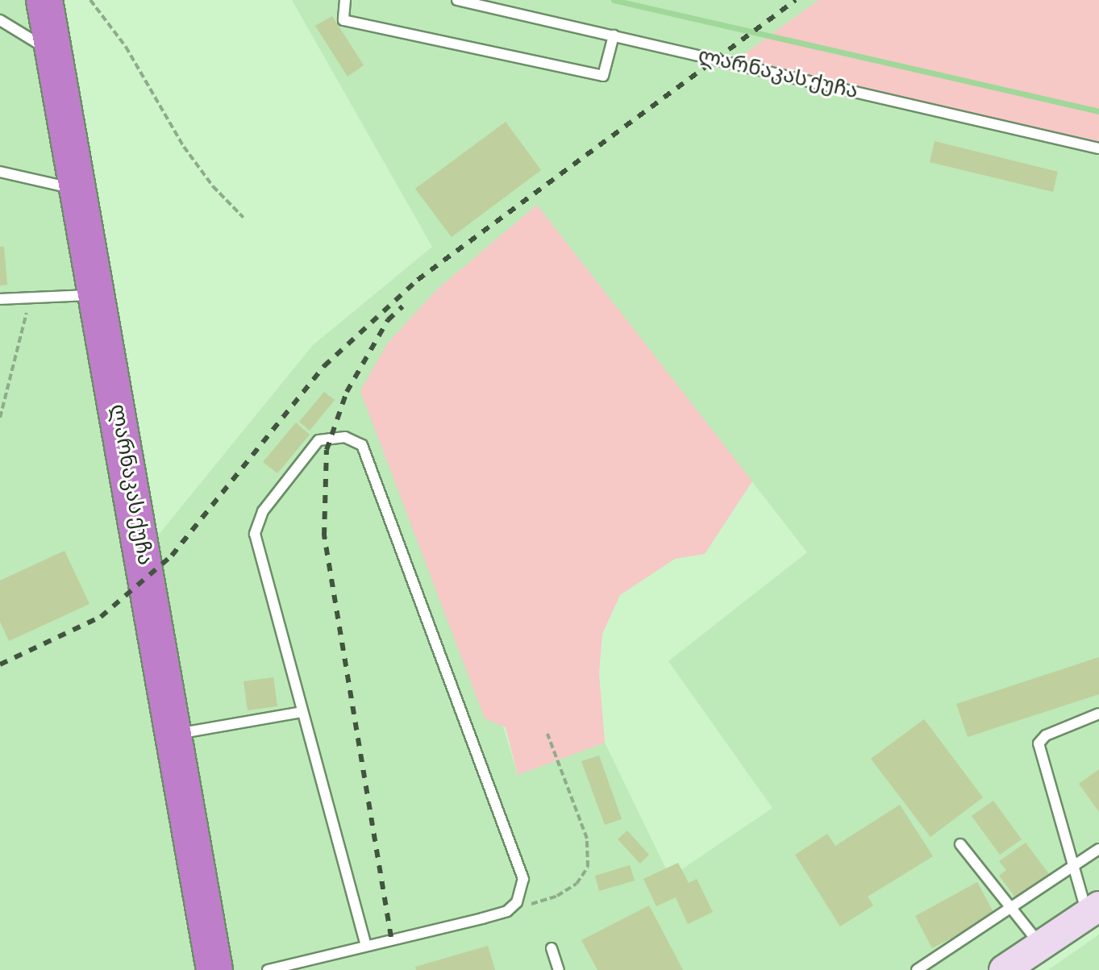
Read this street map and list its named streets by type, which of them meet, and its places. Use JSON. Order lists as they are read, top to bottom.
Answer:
{
  "streets": {
    "highway": ["ლარნაკას ქუჩა"]
  }
}
